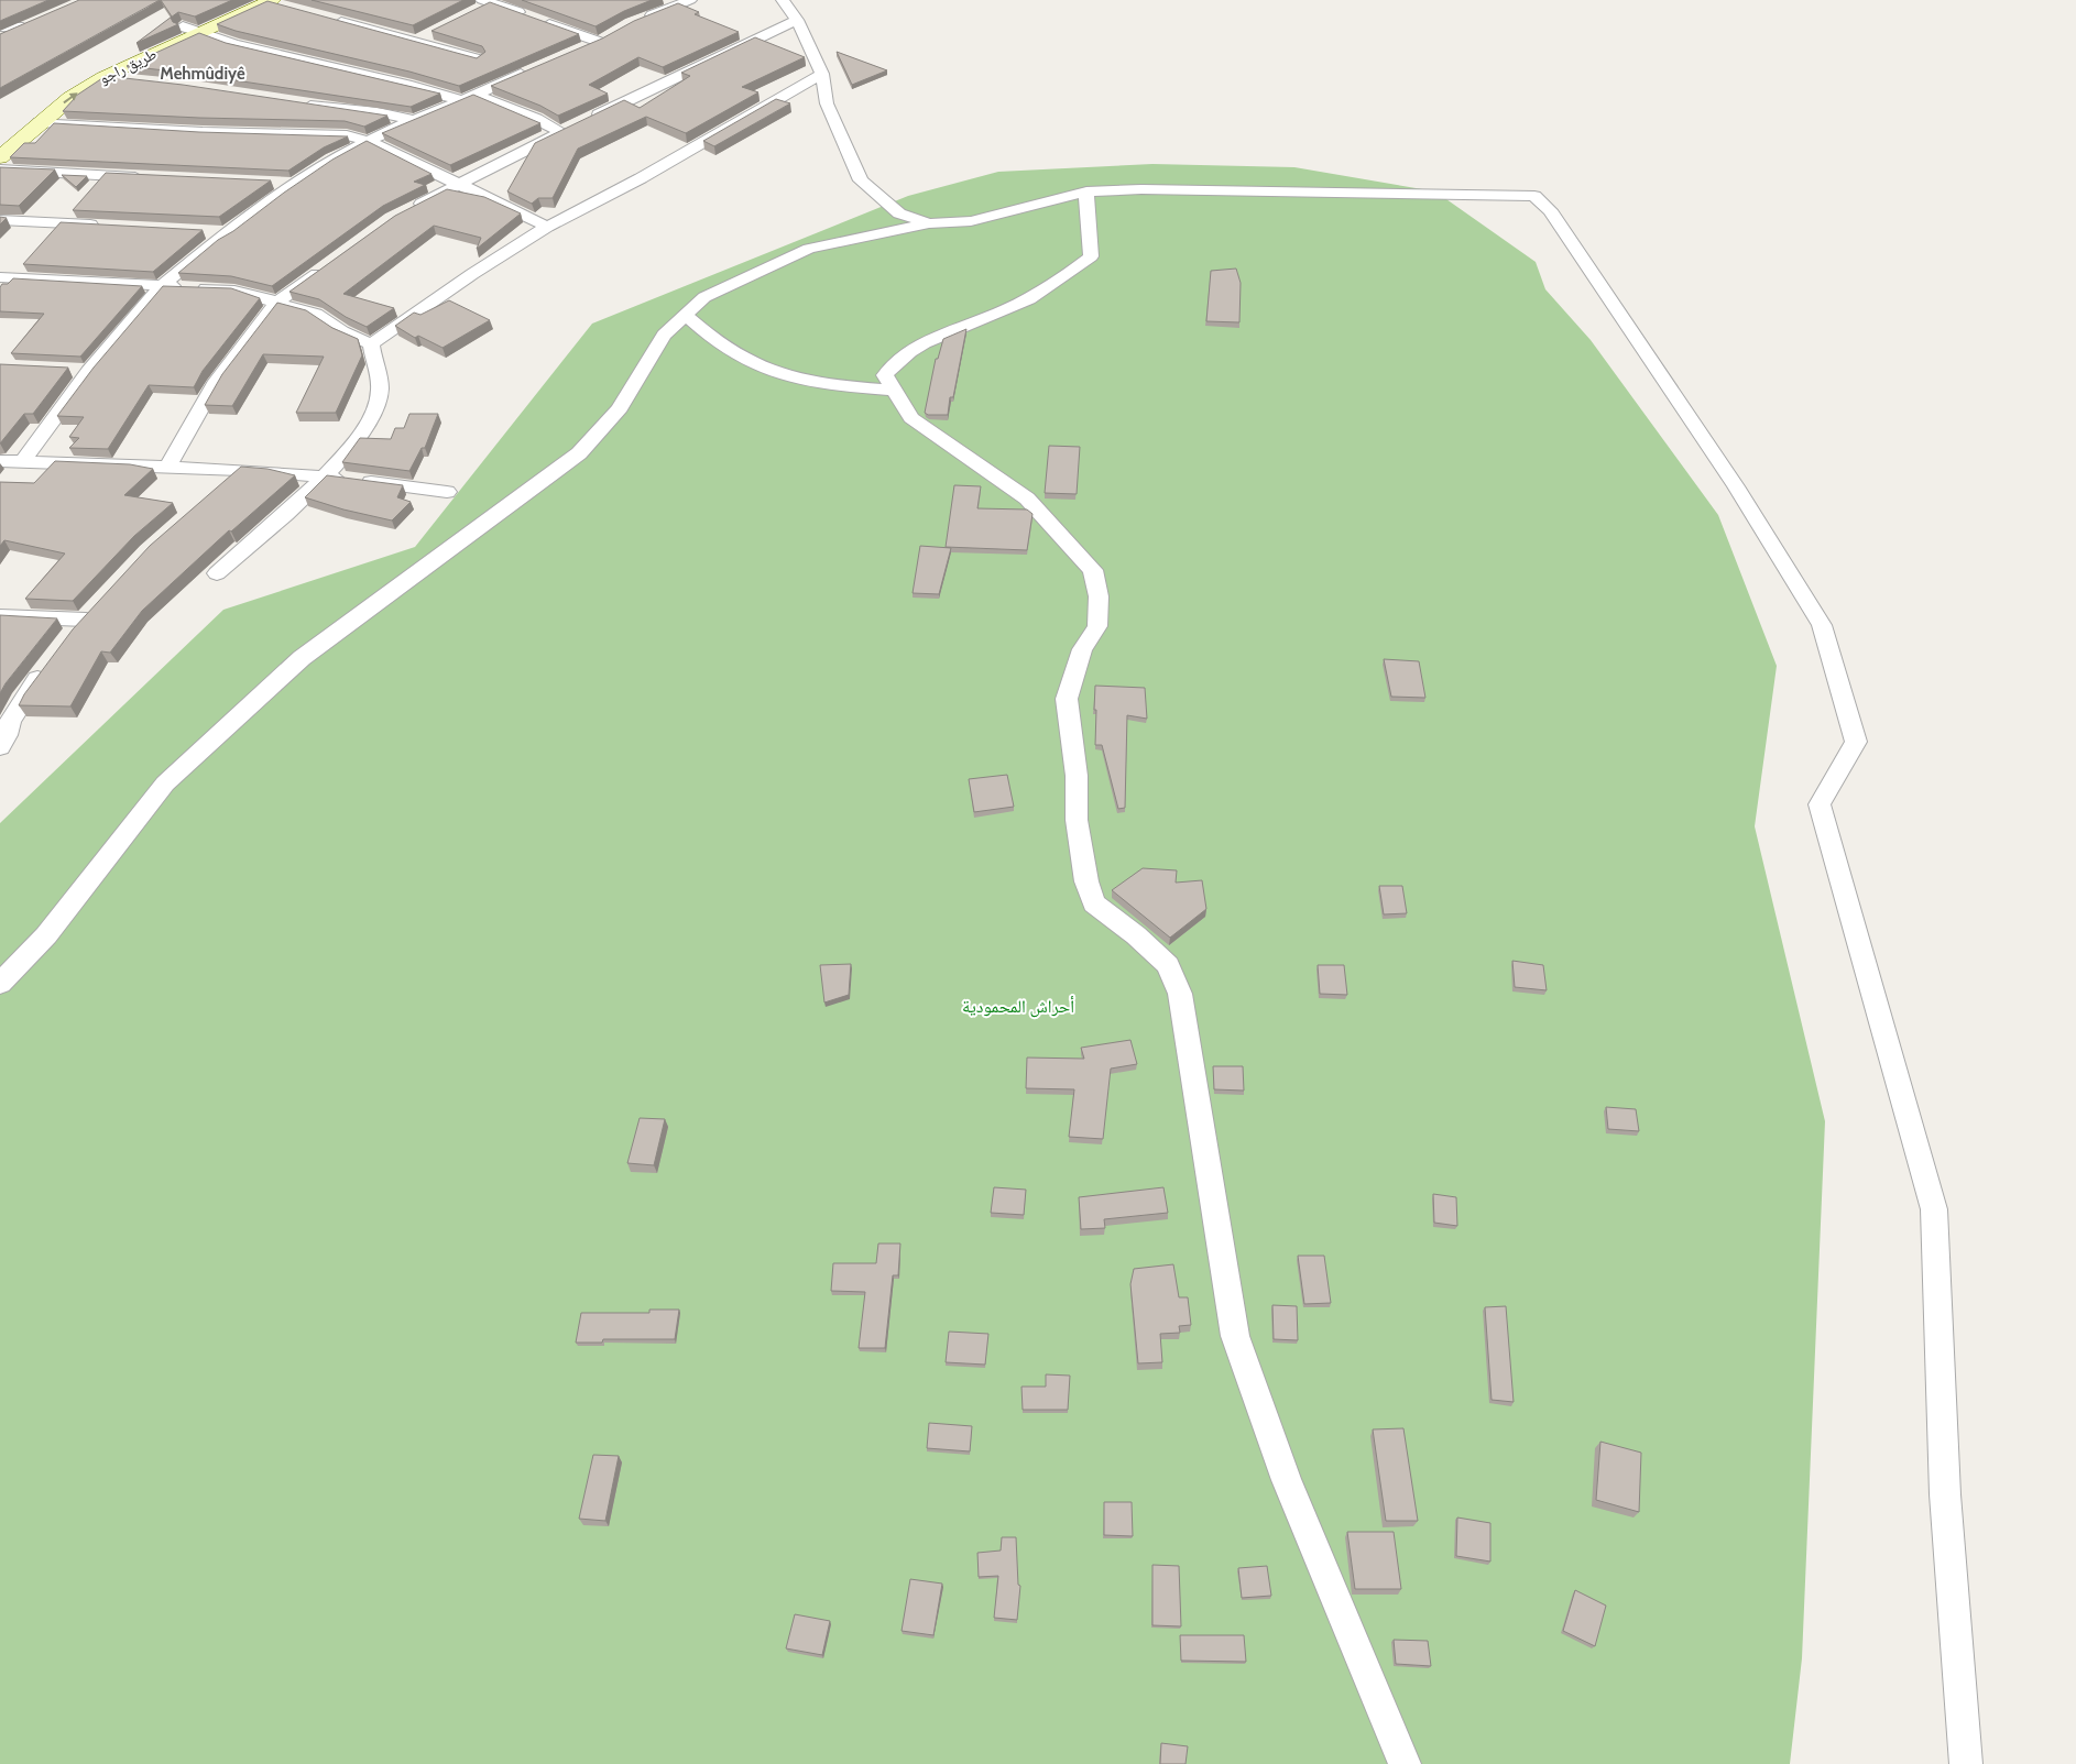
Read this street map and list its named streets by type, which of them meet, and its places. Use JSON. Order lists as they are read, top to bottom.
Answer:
{
  "streets": {
    "main road": ["طريق راجو"]
  },
  "districts": ["Mehmûdiyê"],
  "parks": ["أحراش المحمودية"]
}
